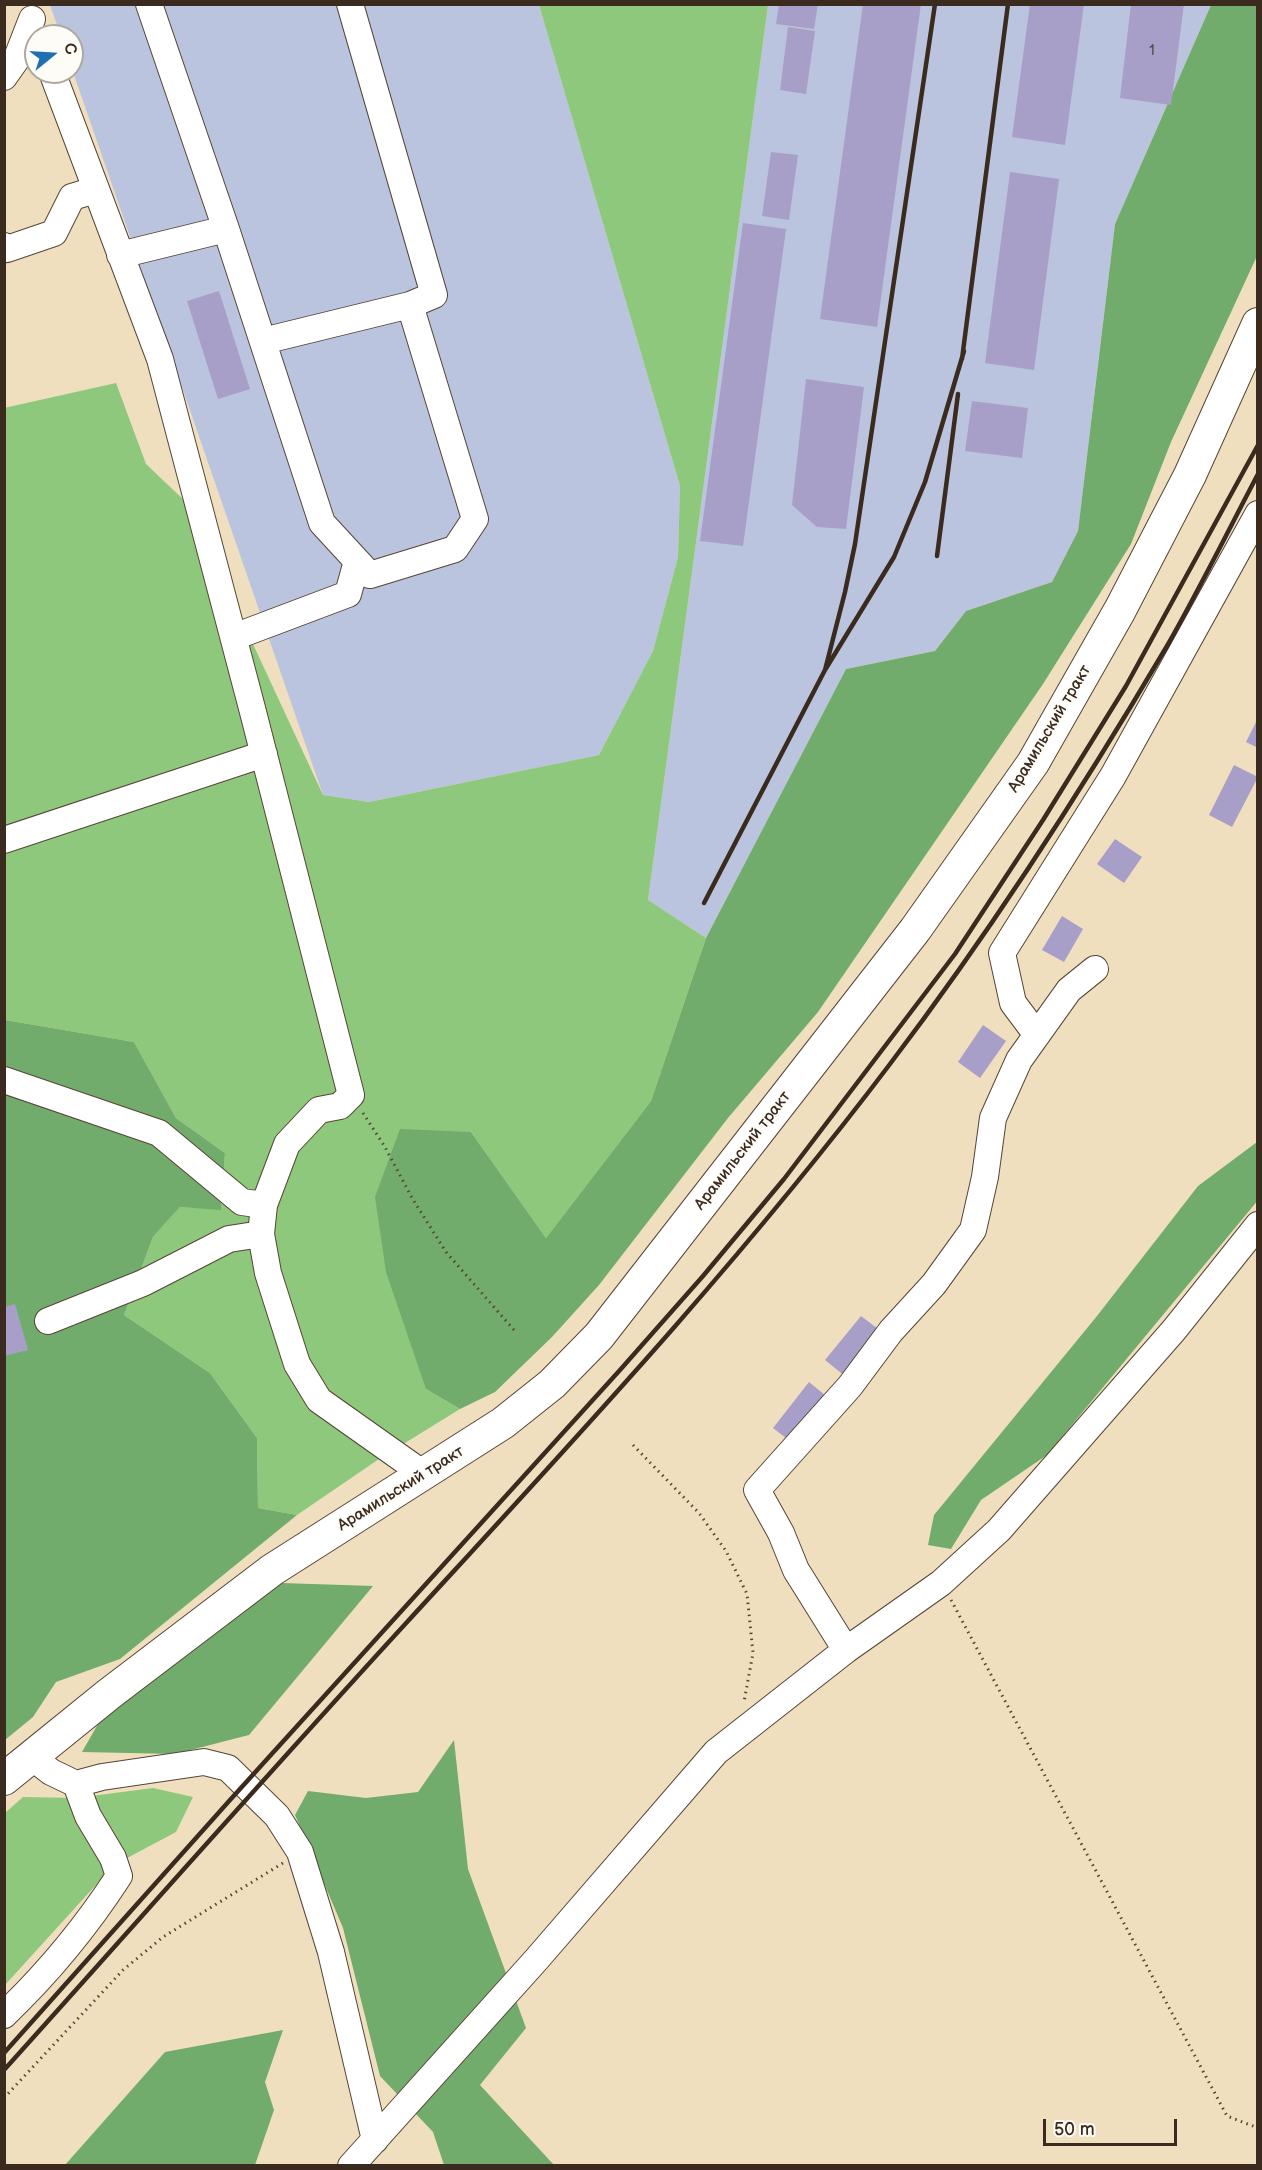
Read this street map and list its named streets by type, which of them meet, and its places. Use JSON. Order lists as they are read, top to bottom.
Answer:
{
  "streets": {
    "main road": ["Арамильский тракт"]
  },
  "house_numbers": ["1"],
  "scale_bar": "50 m",
  "north": "right"
}
